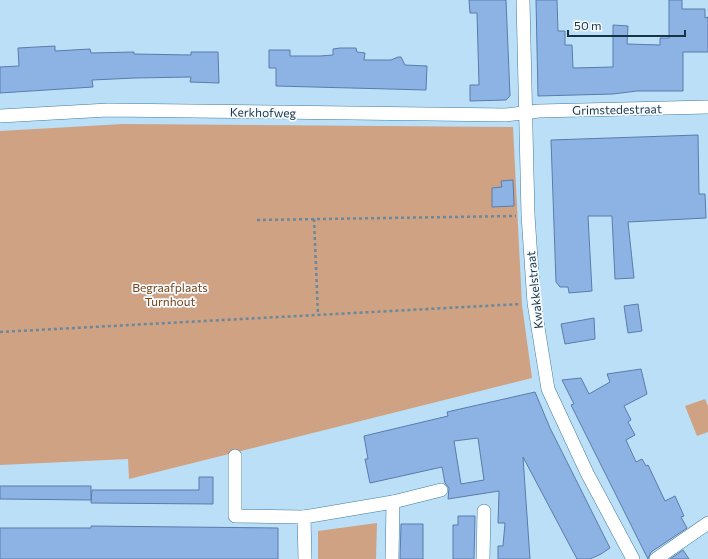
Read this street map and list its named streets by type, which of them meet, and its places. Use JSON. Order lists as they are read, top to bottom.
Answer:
{
  "streets": {
    "street": ["Grimstedestraat", "Kerkhofweg", "Kwakkelstraat"]
  },
  "crossings": [
    ["Grimstedestraat", "Kerkhofweg"],
    ["Grimstedestraat", "Kwakkelstraat"],
    ["Kerkhofweg", "Kwakkelstraat"]
  ],
  "parks": ["Begraafplaats Turnhout"],
  "scale_bar": "50 m"
}
